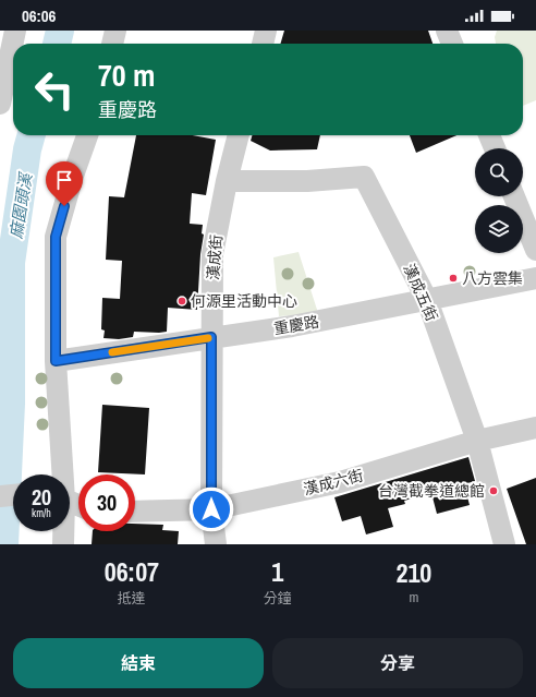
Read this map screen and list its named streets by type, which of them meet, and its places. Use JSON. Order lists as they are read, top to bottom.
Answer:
{
  "streets": {
    "street": [
      "漢成街",
      "漢成五街",
      "重慶路",
      "漢成六街"
    ]
  },
  "crossings": [
    ["漢成街", "漢成五街"],
    ["漢成街", "重慶路"],
    ["漢成街", "漢成六街"],
    ["漢成五街", "重慶路"],
    ["漢成五街", "漢成六街"]
  ],
  "water": ["麻園頭溪"],
  "places": ["八方雲集", "何源里活動中心", "台灣截拳道總館"],
  "page": {
    "status": "06:06",
    "turn": ["70 m", "重慶路"],
    "speed": "20 km/h",
    "limit": "30",
    "eta": [
      "06:07",
      "抵達",
      "1",
      "分鐘",
      "210",
      "m"
    ],
    "buttons": ["結束", "分享"]
  }
}
